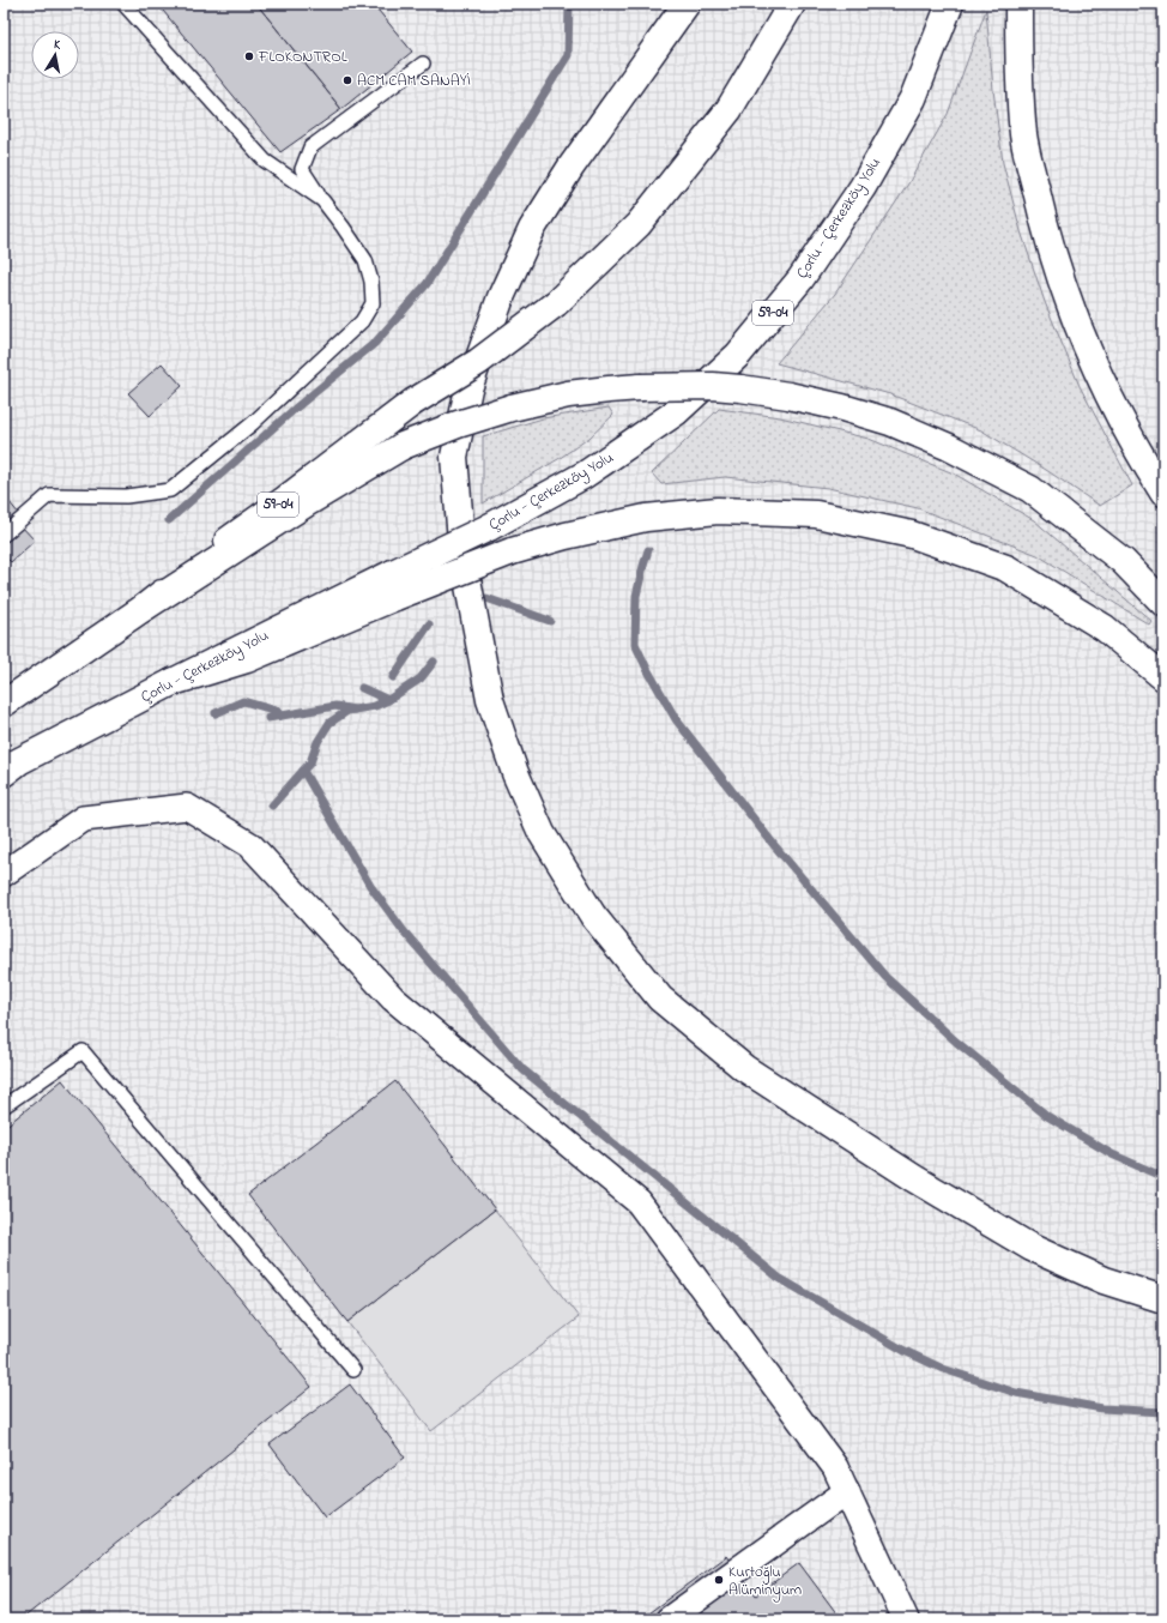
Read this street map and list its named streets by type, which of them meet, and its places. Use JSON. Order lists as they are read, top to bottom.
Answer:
{
  "streets": {
    "main road": ["Çorlu - Çerkezköy Yolu", "59-04"]
  },
  "places": ["FLOKONTROL", "ACM CAM SANAYİ", "Kurtoğlu Alüminyum"],
  "north": "top"
}
